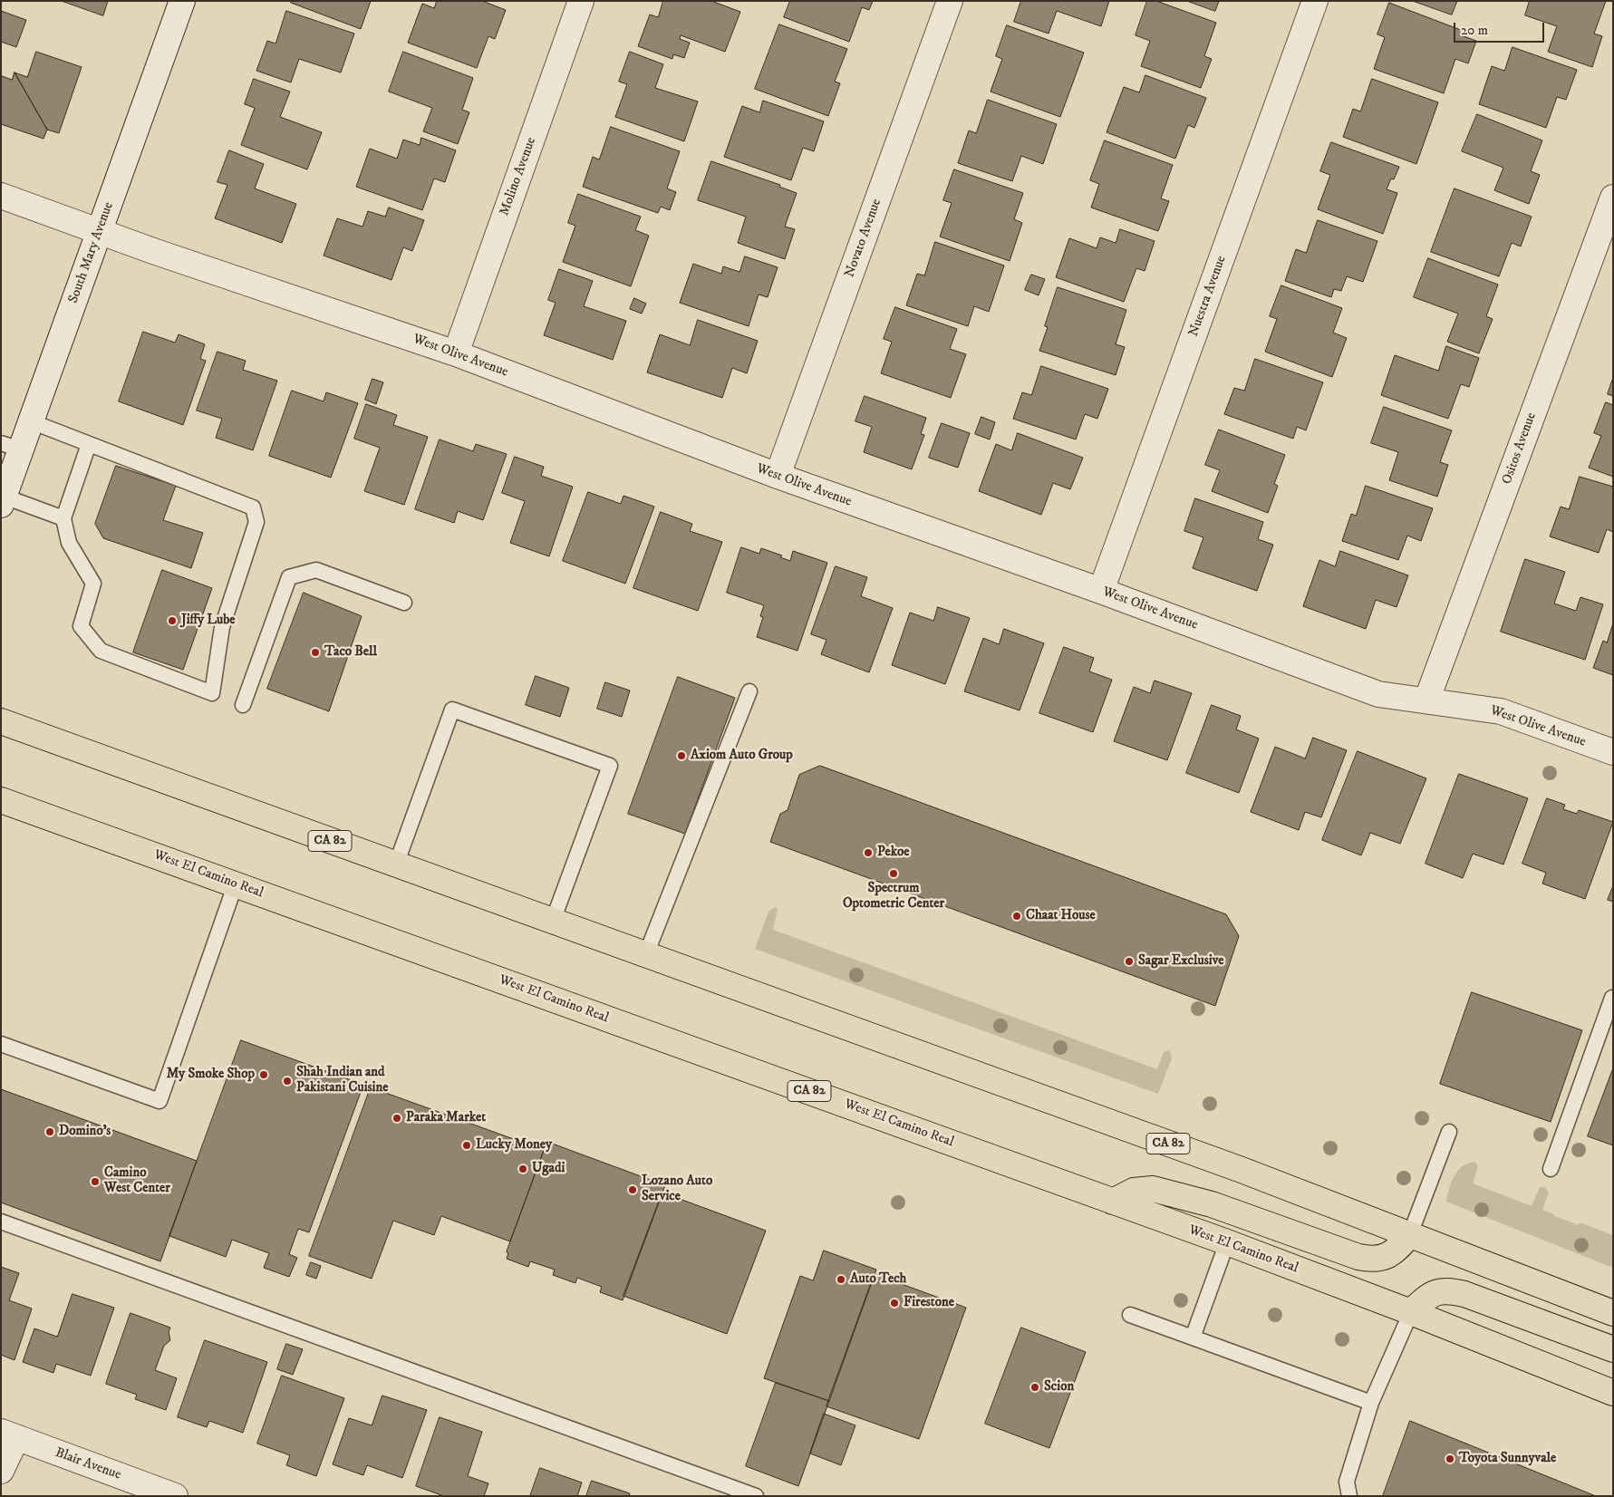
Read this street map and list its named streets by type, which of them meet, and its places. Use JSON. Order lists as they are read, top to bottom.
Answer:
{
  "streets": {
    "main road": ["CA 82", "West El Camino Real"],
    "street": [
      "Molino Avenue",
      "Novato Avenue",
      "South Mary Avenue",
      "Nuestra Avenue",
      "West Olive Avenue",
      "Ositos Avenue",
      "Blair Avenue"
    ]
  },
  "crossings": [
    ["Molino Avenue", "West Olive Avenue"],
    ["Novato Avenue", "West Olive Avenue"],
    ["South Mary Avenue", "West Olive Avenue"],
    ["Nuestra Avenue", "West Olive Avenue"],
    ["West Olive Avenue", "Ositos Avenue"]
  ],
  "places": [
    "Jiffy Lube",
    "Taco Bell",
    "Axiom Auto Group",
    "Pekoe",
    "Spectrum Optometric Center",
    "Chaat House",
    "Sagar Exclusive",
    "My Smoke Shop",
    "Shah Indian and Pakistani Cuisine",
    "Paraka Market",
    "Domino's",
    "Lucky Money",
    "Ugadi",
    "Camino West Center",
    "Lozano Auto Service",
    "Auto Tech",
    "Firestone",
    "Scion",
    "Toyota Sunnyvale"
  ],
  "scale_bar": "20 m"
}
